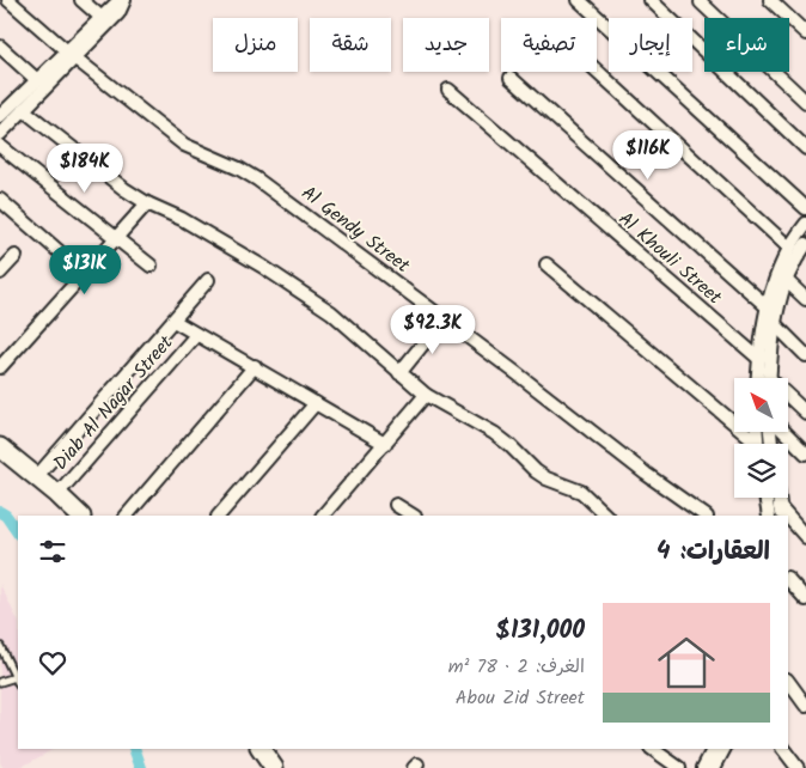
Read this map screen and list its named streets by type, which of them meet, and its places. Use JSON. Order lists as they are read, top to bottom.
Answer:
{
  "streets": {
    "street": ["Al Gendy Street", "Al Khouli Street", "Diab Al Nagar Street"]
  },
  "north": "top left",
  "page": {
    "chip": [
      "شراء",
      "إيجار",
      "تصفية",
      "جديد",
      "شقة",
      "منزل"
    ],
    "price": [
      "$116K",
      "$184K",
      "$131K",
      "$92.3K"
    ],
    "heading": "العقارات: 4",
    "list": [
      {
        "name": "$131,000",
        "note": "الغرف: 2 · 78 m² · Abou Zid Street"
      }
    ]
  }
}
